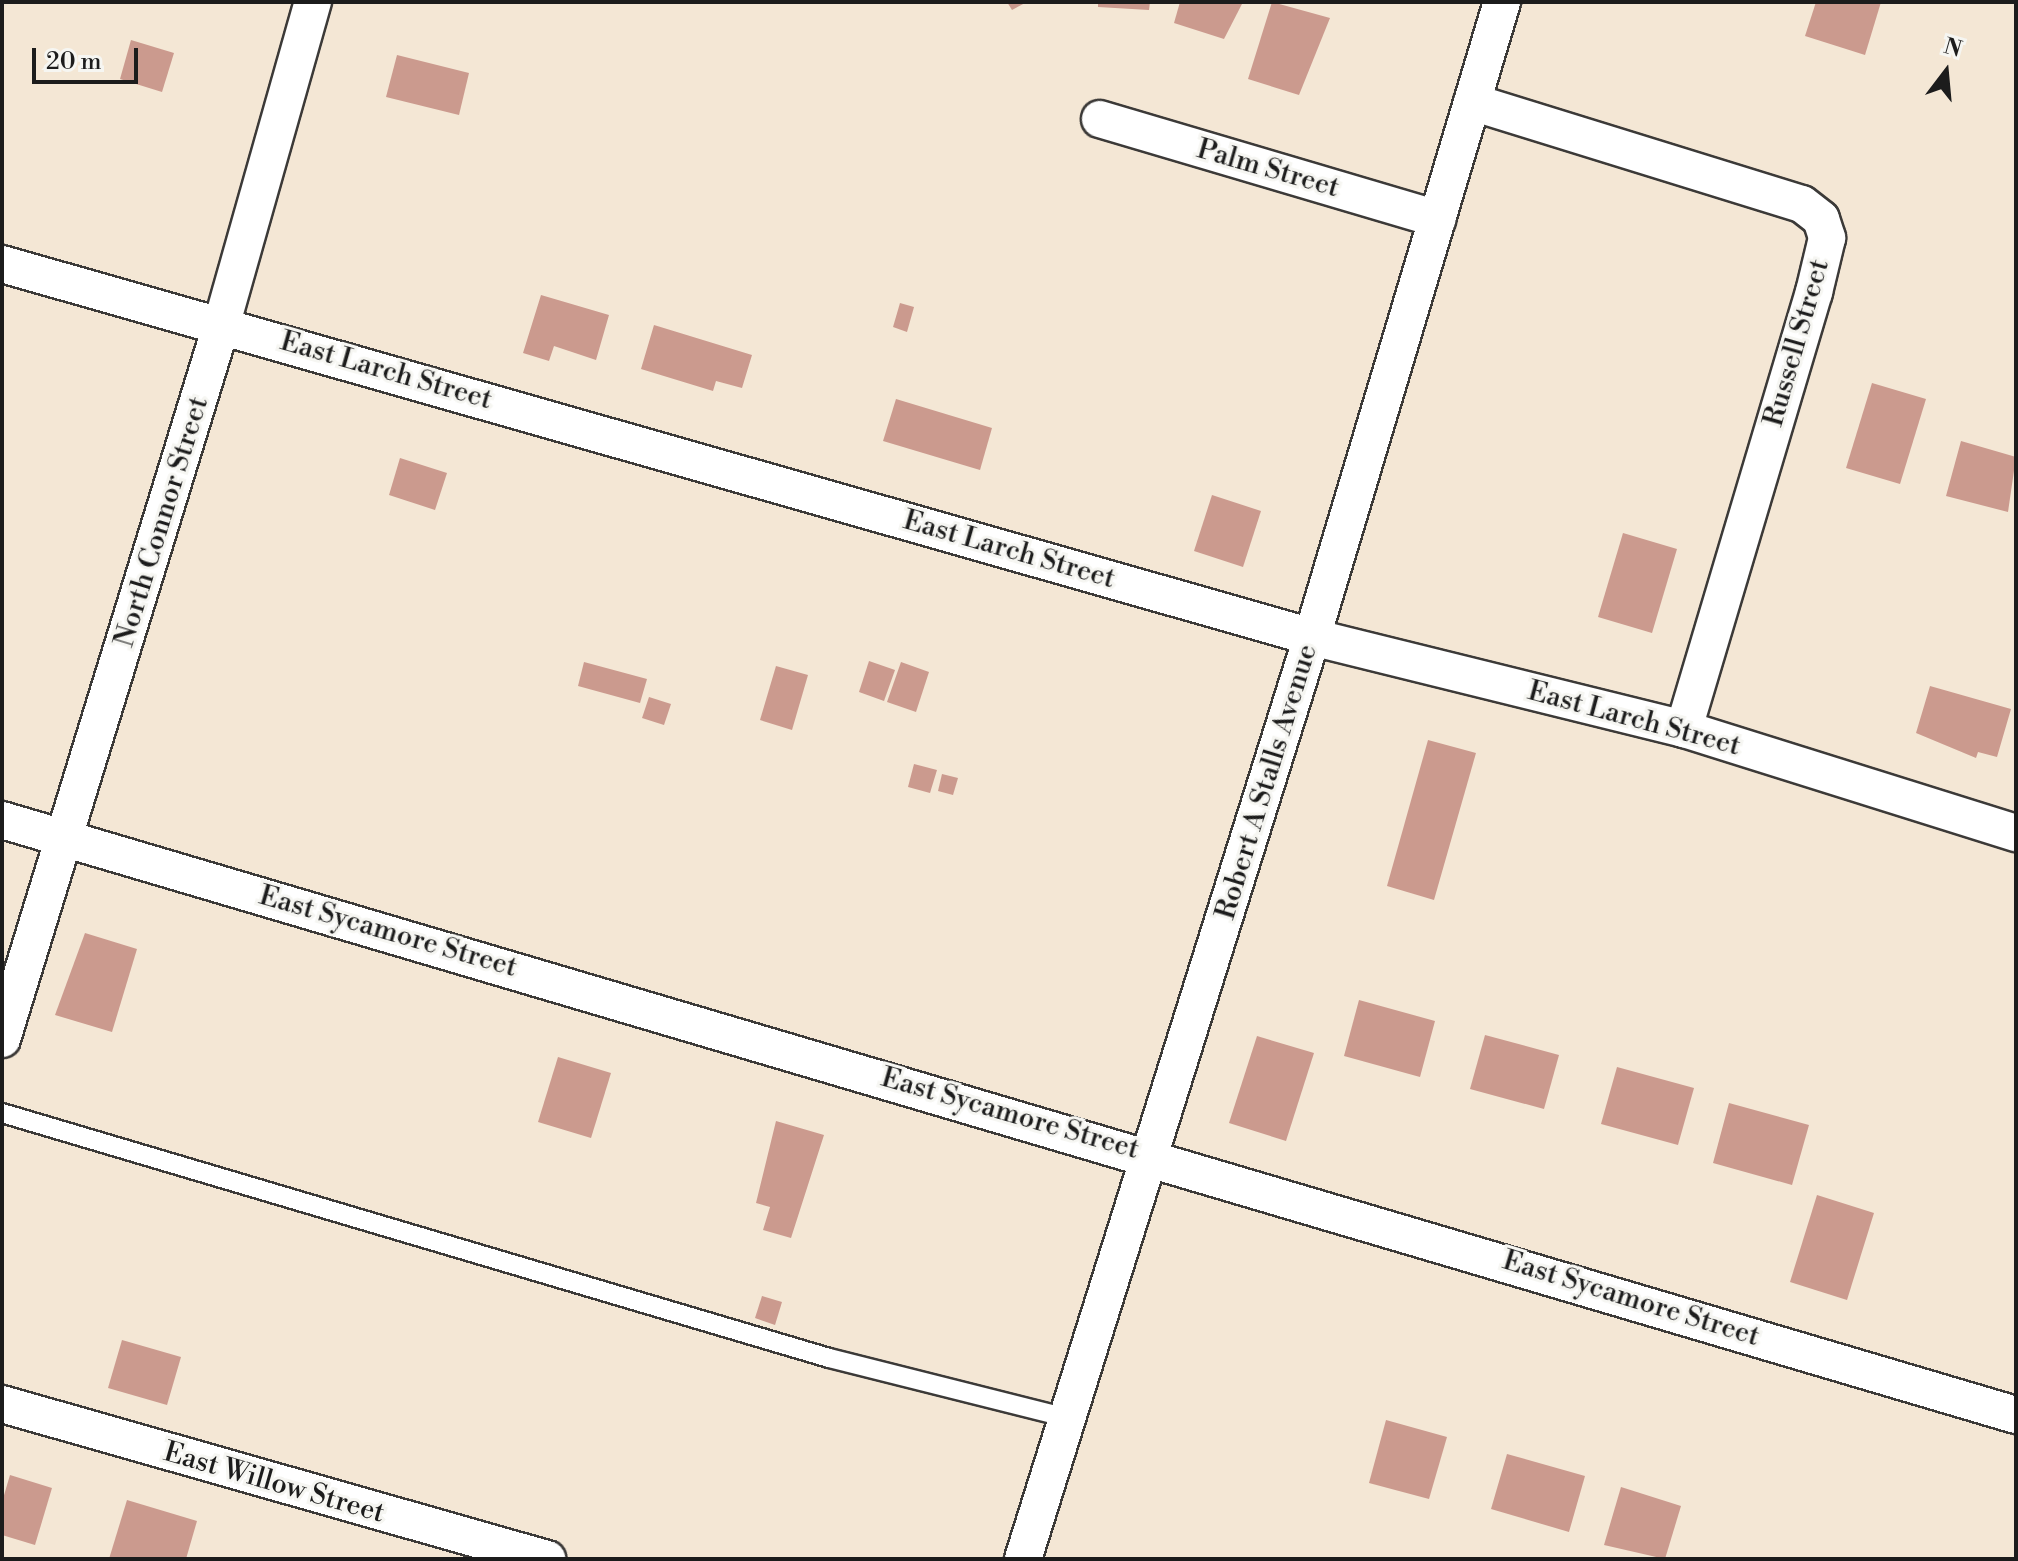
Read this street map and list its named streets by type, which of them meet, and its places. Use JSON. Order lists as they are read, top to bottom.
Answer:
{
  "streets": {
    "street": [
      "Palm Street",
      "Russell Street",
      "East Larch Street",
      "North Connor Street",
      "Robert A Stalls Avenue",
      "East Sycamore Street",
      "East Willow Street"
    ]
  },
  "crossings": [
    ["Palm Street", "Robert A Stalls Avenue"],
    ["Russell Street", "East Larch Street"],
    ["Russell Street", "Robert A Stalls Avenue"],
    ["East Larch Street", "North Connor Street"],
    ["East Larch Street", "Robert A Stalls Avenue"],
    ["North Connor Street", "East Sycamore Street"],
    ["Robert A Stalls Avenue", "East Sycamore Street"]
  ],
  "scale_bar": "20 m",
  "north": "top"
}
